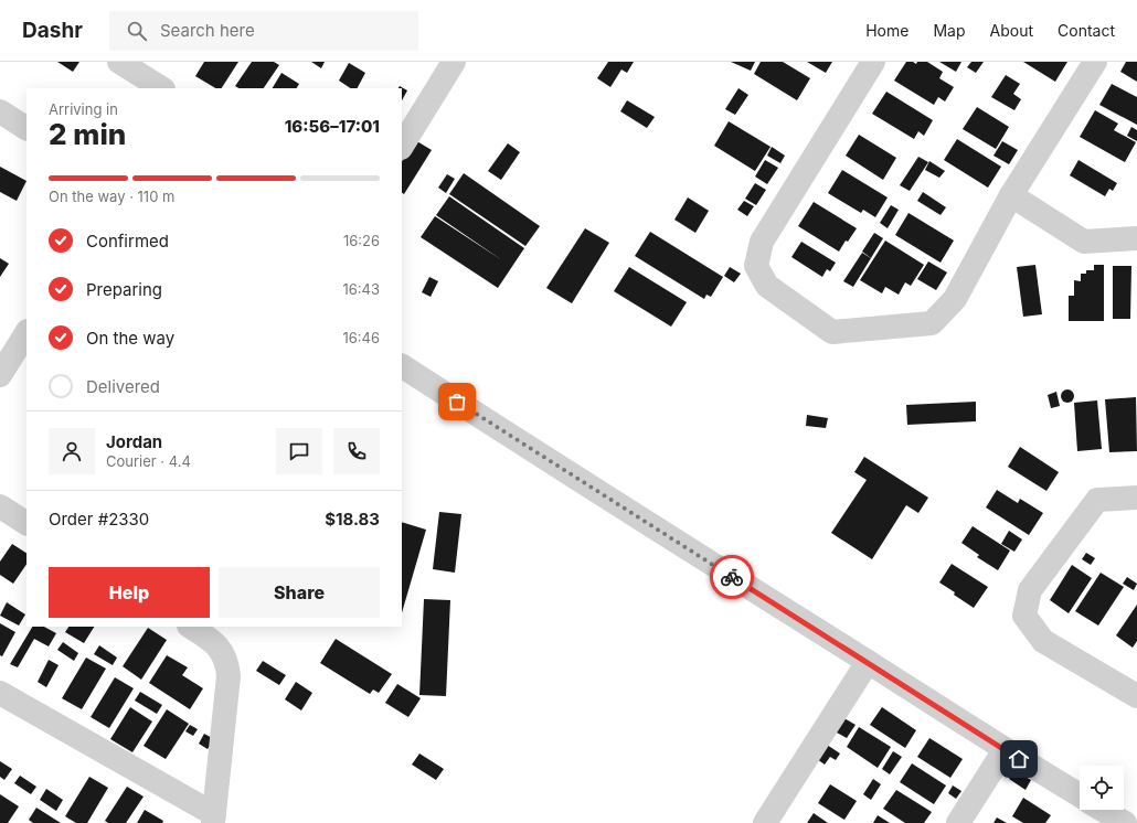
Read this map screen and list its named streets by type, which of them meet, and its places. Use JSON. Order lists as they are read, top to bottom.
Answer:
{
  "page": {
    "header": "Dashr",
    "search": "Search here",
    "nav": [
      "Home",
      "Map",
      "About",
      "Contact"
    ],
    "heading": ["2 min", "Arriving in", "16:56–17:01"],
    "panel": [
      "Jordan",
      "Courier · 4.4",
      "Order #2330",
      "$18.83"
    ],
    "bar": "On the way · 110 m",
    "list": [
      ["Confirmed", "16:26"],
      ["Preparing", "16:43"],
      ["On the way", "16:46"],
      "Delivered"
    ],
    "buttons": ["Help", "Share"]
  }
}
